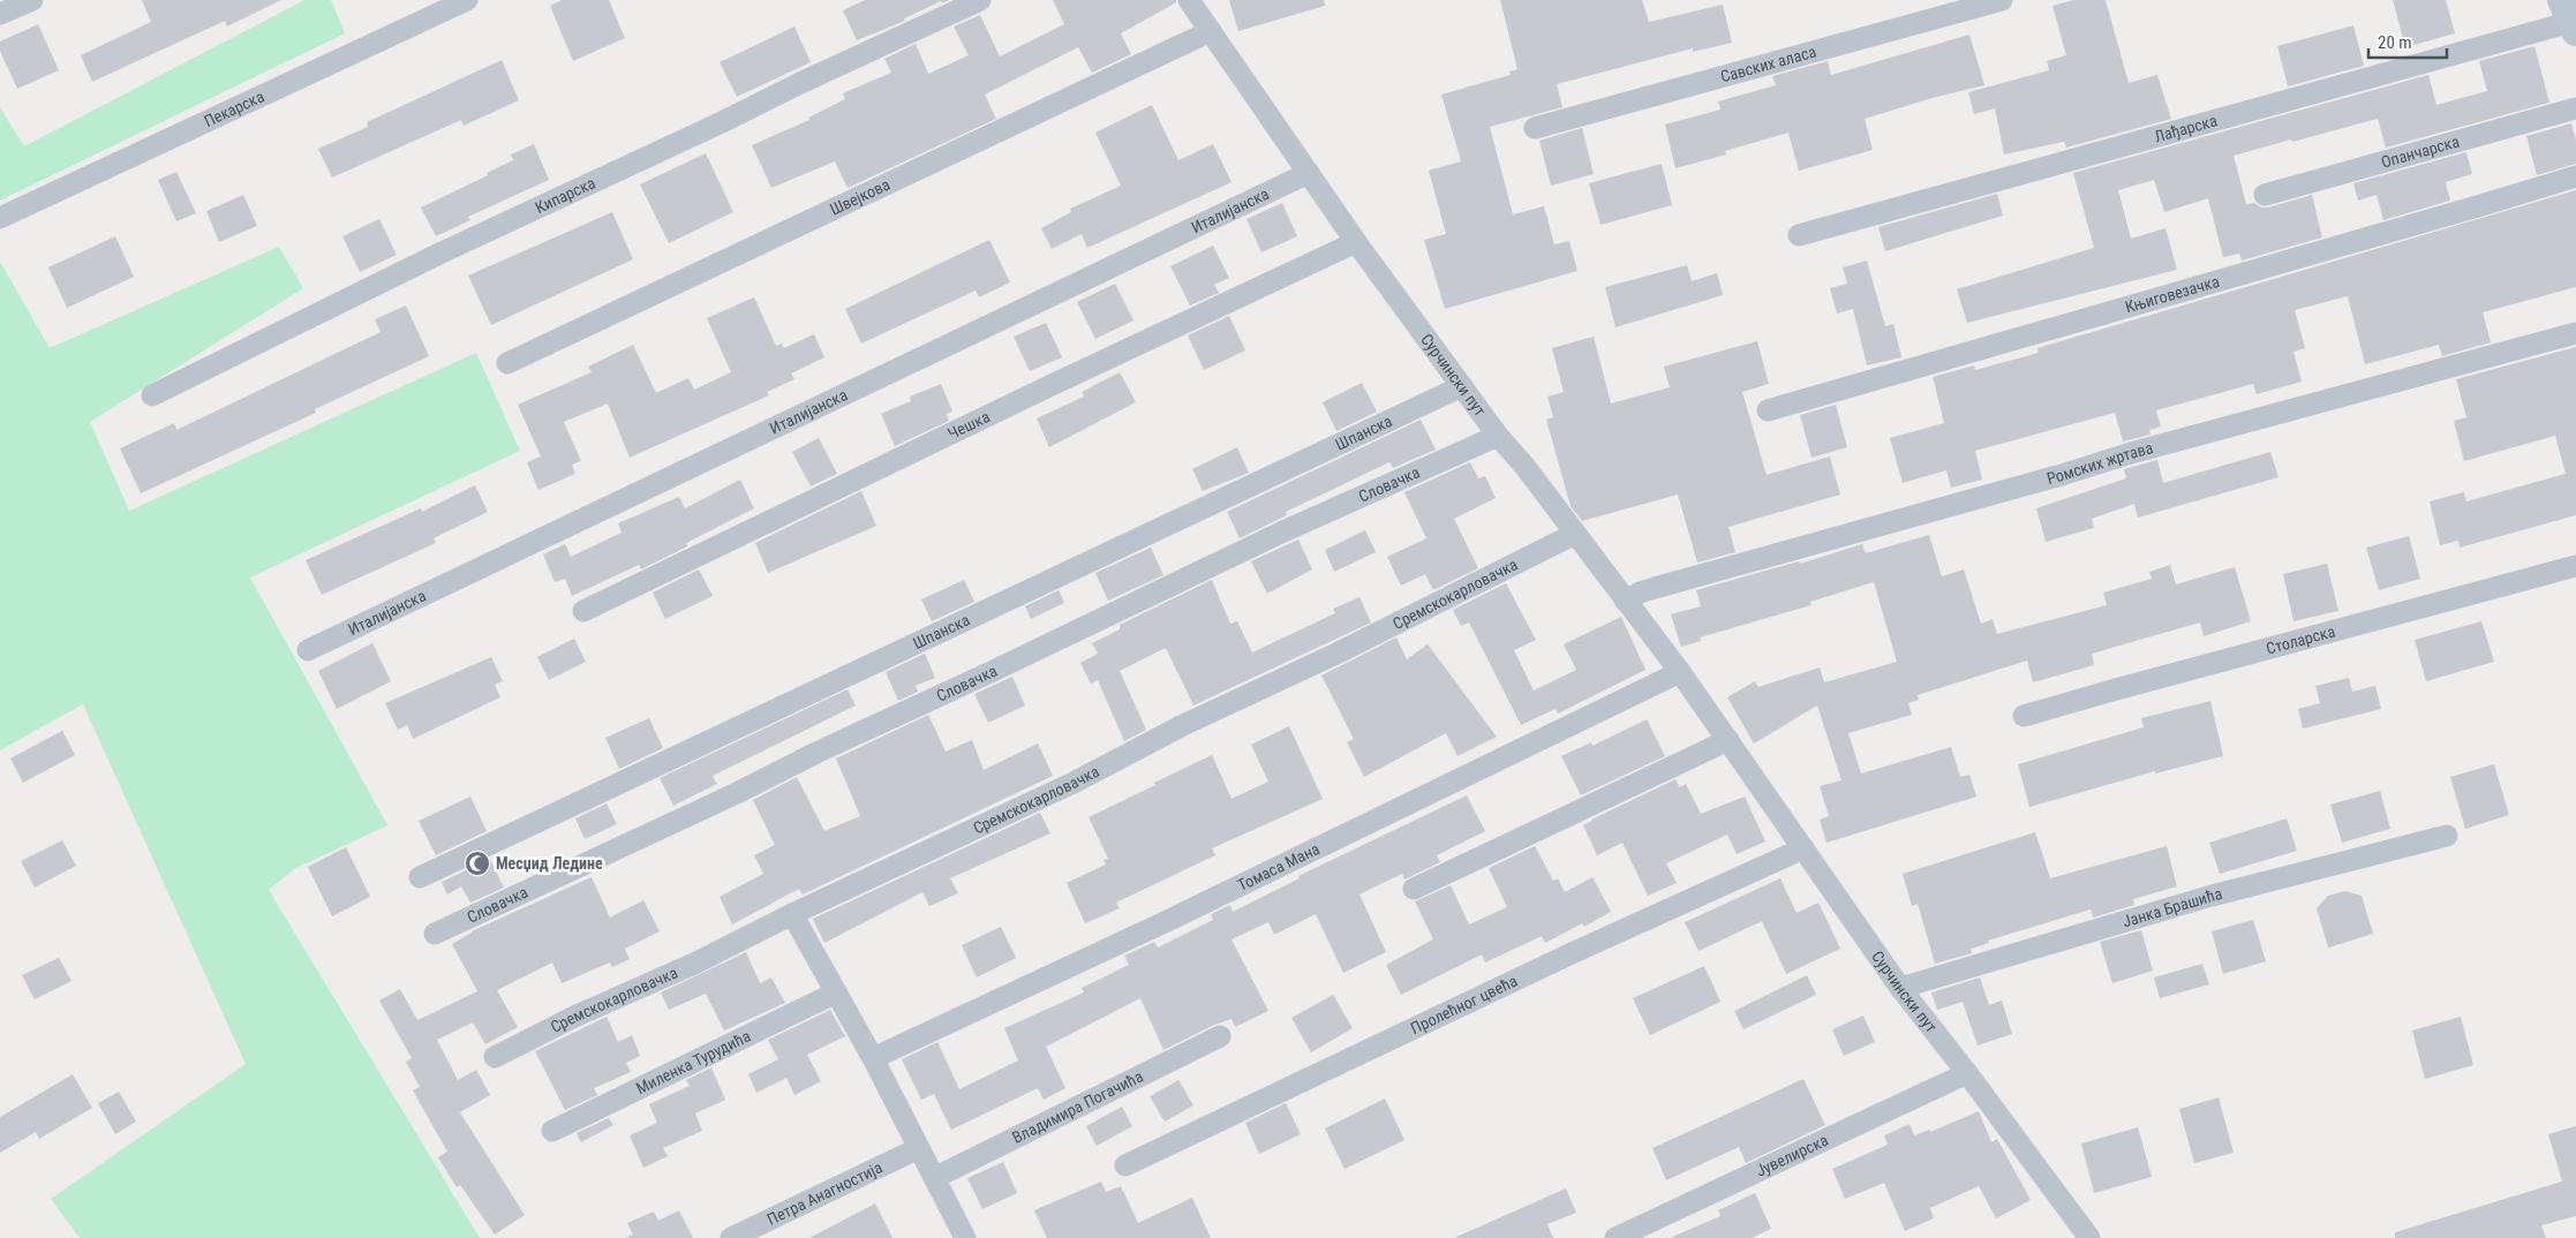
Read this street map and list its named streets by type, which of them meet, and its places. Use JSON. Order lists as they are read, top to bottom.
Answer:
{
  "streets": {
    "street": [
      "Савских аласа",
      "Пекарска",
      "Лађарска",
      "Опанчарска",
      "Кипарска",
      "Швејкова",
      "Италијанска",
      "Књиговезачка",
      "Сурчински пут",
      "Чешка",
      "Шпанска",
      "Ромских жртава",
      "Словачка",
      "Сремскокарловачка",
      "Столарска",
      "Томаса Мана",
      "Јанка Брашића",
      "Пролећног цвећа",
      "Миленка Турудића",
      "Владимира Погачића",
      "Јувелирска",
      "Петра Анагностија"
    ]
  },
  "crossings": [
    ["Швејкова", "Сурчински пут"],
    ["Италијанска", "Сурчински пут"],
    ["Сурчински пут", "Чешка"],
    ["Сурчински пут", "Шпанска"],
    ["Сурчински пут", "Ромских жртава"],
    ["Сурчински пут", "Словачка"],
    ["Сурчински пут", "Сремскокарловачка"],
    ["Сурчински пут", "Томаса Мана"],
    ["Сурчински пут", "Јанка Брашића"],
    ["Сурчински пут", "Пролећног цвећа"],
    ["Сурчински пут", "Јувелирска"]
  ],
  "places": {
    "mosque": ["Месџид Ледине"]
  },
  "scale_bar": "20 m"
}
